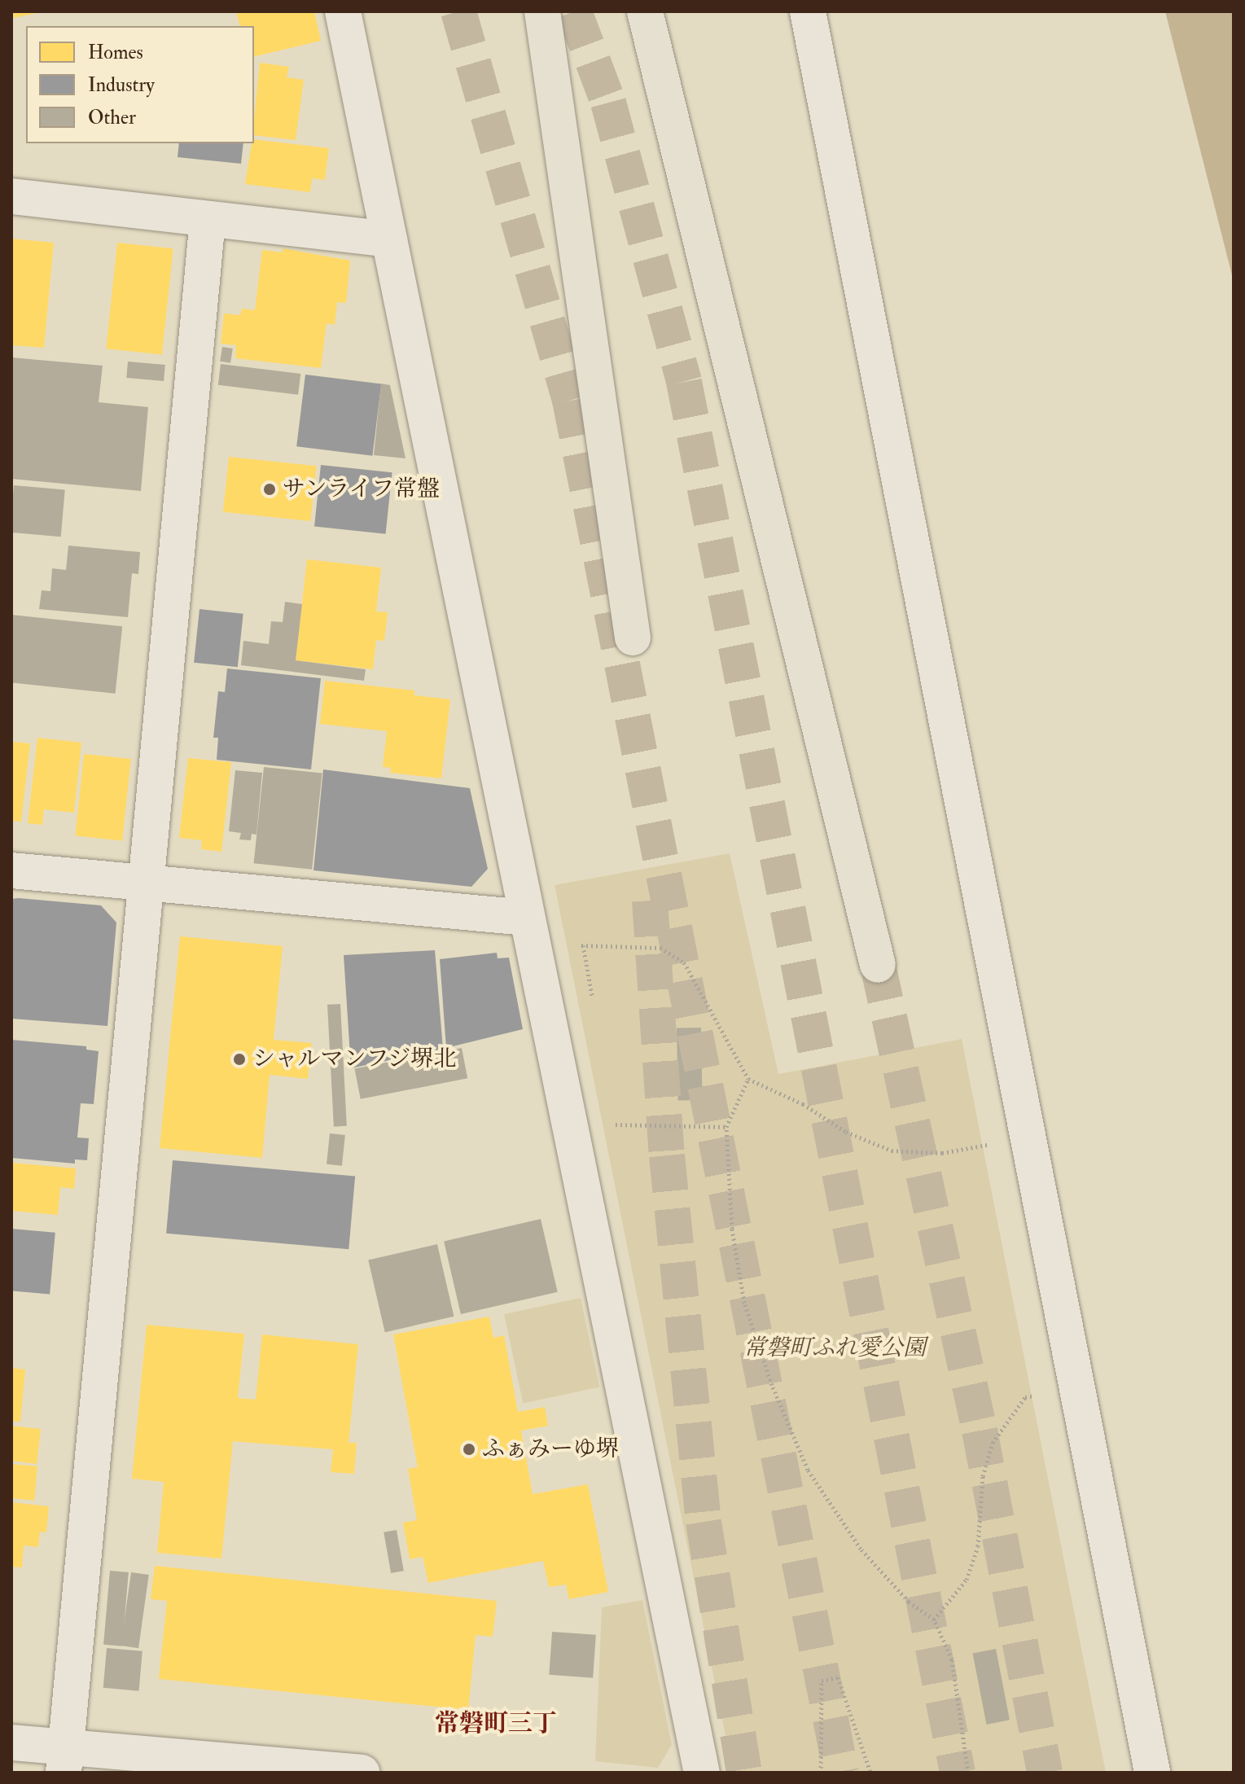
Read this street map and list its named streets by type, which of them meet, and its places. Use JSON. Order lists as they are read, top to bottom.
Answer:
{
  "districts": ["常磐町三丁"],
  "parks": ["常磐町ふれ愛公園"],
  "places": ["サンライフ常盤", "シャルマンフジ堺北", "ふぁみーゆ堺"],
  "legend": ["Homes", "Industry", "Other"]
}
